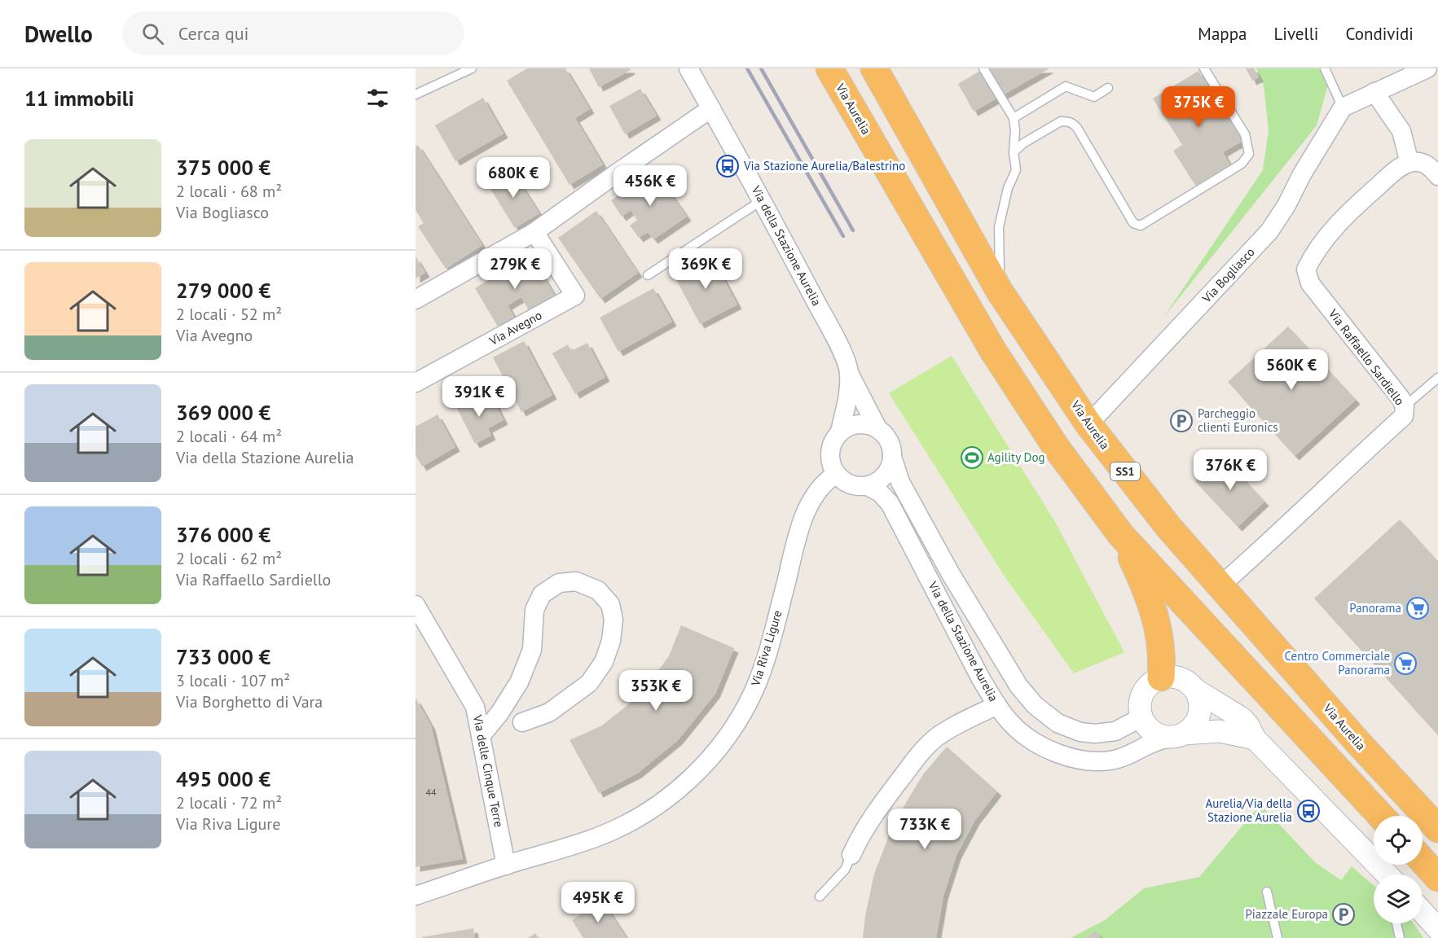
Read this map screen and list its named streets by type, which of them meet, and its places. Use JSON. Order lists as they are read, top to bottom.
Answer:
{
  "streets": {
    "highway": ["Via Aurelia", "SS1"],
    "street": [
      "Via della Stazione Aurelia",
      "Via Bogliasco",
      "Via Avegno",
      "Via Raffaello Sardiello",
      "Via Riva Ligure",
      "Via delle Cinque Terre"
    ]
  },
  "crossings": [
    ["Via Aurelia", "Via Bogliasco"],
    ["Via Aurelia", "Via Raffaello Sardiello"],
    ["Via della Stazione Aurelia", "Via Riva Ligure"],
    ["Via Riva Ligure", "Via delle Cinque Terre"]
  ],
  "places": {
    "bus stop": ["Via Stazione Aurelia/Balestrino", "Aurelia/Via della Stazione Aurelia"],
    "parking": ["Parcheggio clienti Euronics", "Piazzale Europa"],
    "sports": ["Agility Dog"],
    "supermarket": ["Panorama", "Centro Commerciale Panorama"]
  },
  "house_numbers": ["44"],
  "page": {
    "header": "Dwello",
    "search": "Cerca qui",
    "nav": ["Mappa", "Livelli", "Condividi"],
    "heading": "11 immobili",
    "price": [
      "375K €",
      "680K €",
      "456K €",
      "279K €",
      "369K €",
      "560K €",
      "391K €",
      "376K €",
      "353K €",
      "733K €",
      "495K €"
    ],
    "list": [
      {
        "name": "375 000 €",
        "note": "2 locali · 68 m² · Via Bogliasco"
      },
      {
        "name": "279 000 €",
        "note": "2 locali · 52 m² · Via Avegno"
      },
      {
        "name": "369 000 €",
        "note": "2 locali · 64 m² · Via della Stazione Aurelia"
      },
      {
        "name": "376 000 €",
        "note": "2 locali · 62 m² · Via Raffaello Sardiello"
      },
      {
        "name": "733 000 €",
        "note": "3 locali · 107 m² · Via Borghetto di Vara"
      },
      {
        "name": "495 000 €",
        "note": "2 locali · 72 m² · Via Riva Ligure"
      }
    ]
  }
}
